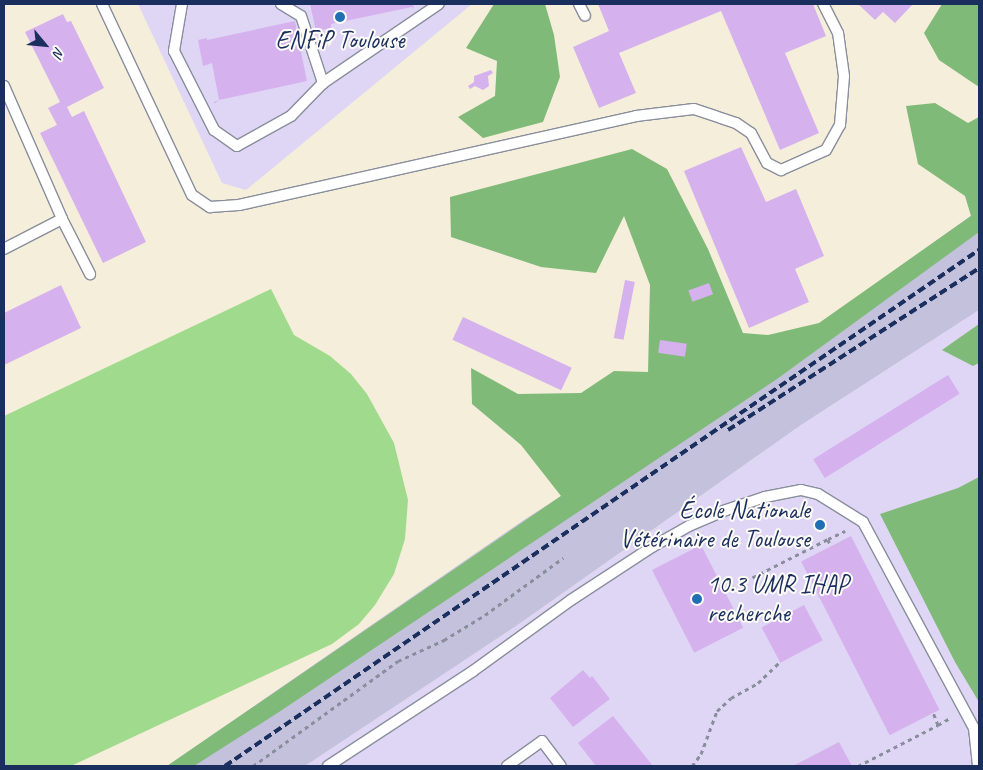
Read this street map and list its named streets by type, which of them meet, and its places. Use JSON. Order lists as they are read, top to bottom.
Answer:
{
  "places": ["ENFiP Toulouse", "École Nationale Vétérinaire de Toulouse", "10.3 UMR IHAP recherche"],
  "north": "bottom right"
}
